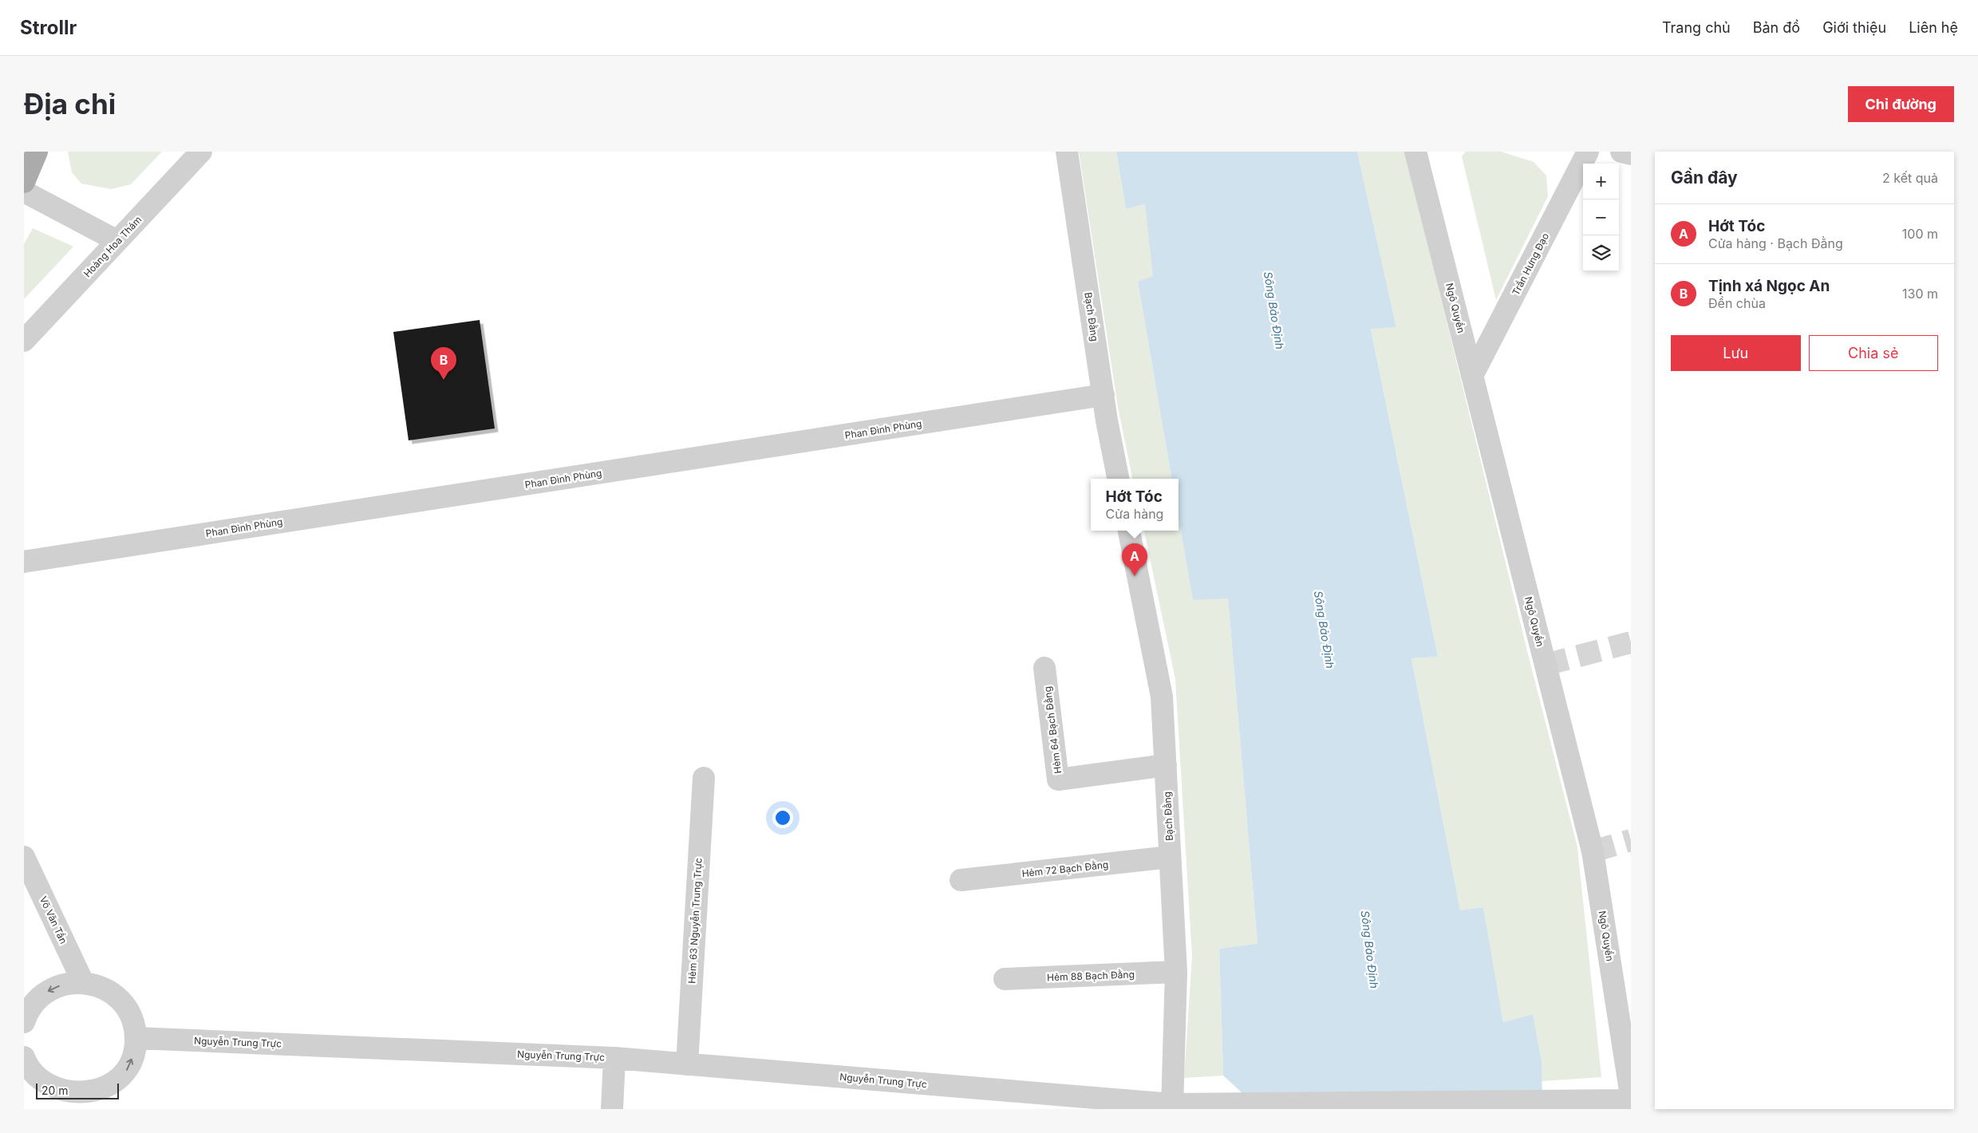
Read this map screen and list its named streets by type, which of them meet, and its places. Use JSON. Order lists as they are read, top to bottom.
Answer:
{
  "streets": {
    "street": [
      "Hoàng Hoa Thám",
      "Trần Hưng Đạo",
      "Ngô Quyền",
      "Bạch Đằng",
      "Phan Đình Phùng",
      "Hẻm 64 Bạch Đằng",
      "Hẻm 72 Bạch Đằng",
      "Võ Văn Tần",
      "Hẻm 63 Nguyễn Trung Trực",
      "Hẻm 88 Bạch Đằng",
      "Nguyễn Trung Trực"
    ]
  },
  "crossings": [
    ["Trần Hưng Đạo", "Ngô Quyền"],
    ["Bạch Đằng", "Phan Đình Phùng"],
    ["Bạch Đằng", "Hẻm 64 Bạch Đằng"],
    ["Bạch Đằng", "Hẻm 72 Bạch Đằng"],
    ["Bạch Đằng", "Hẻm 88 Bạch Đằng"],
    ["Bạch Đằng", "Nguyễn Trung Trực"],
    ["Hẻm 63 Nguyễn Trung Trực", "Nguyễn Trung Trực"]
  ],
  "water": ["Sông Bảo Định"],
  "scale_bar": "20 m",
  "page": {
    "header": "Strollr",
    "nav": [
      "Trang chủ",
      "Bản đồ",
      "Giới thiệu",
      "Liên hệ"
    ],
    "buttons": [
      "Chỉ đường",
      ["Lưu", "Chia sẻ"]
    ],
    "title": "Địa chỉ",
    "heading": ["Gần đây", "2 kết quả"],
    "map_buttons": ["+", "−"],
    "list": [
      {
        "mark": "A",
        "name": "Hớt Tóc",
        "note": "Cửa hàng · Bạch Đằng",
        "value": "100 m"
      },
      {
        "mark": "B",
        "name": "Tịnh xá Ngọc An",
        "note": "Đền chùa",
        "value": "130 m"
      }
    ],
    "pins": ["B", "A"],
    "popup": ["Hớt Tóc", "Cửa hàng"],
    "scale": "20 m"
  }
}
